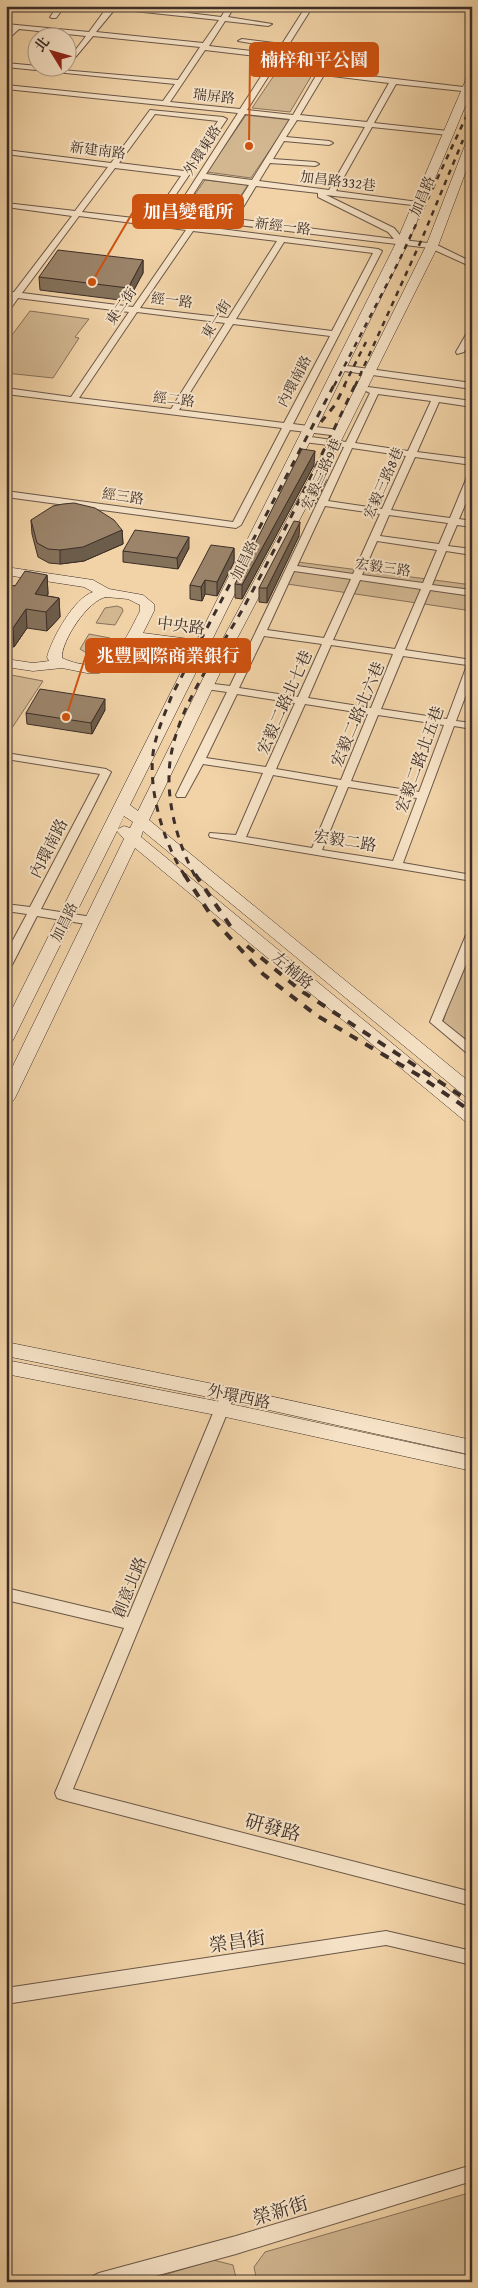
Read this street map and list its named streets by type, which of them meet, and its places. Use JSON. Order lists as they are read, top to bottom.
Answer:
{
  "streets": {
    "street": [
      "瑞屏路",
      "新建南路",
      "外環東路",
      "加昌路332巷",
      "加昌路",
      "新經一路",
      "經一路",
      "東二街",
      "東一街",
      "內環南路",
      "經二路",
      "宏毅三路9巷",
      "宏毅三路8巷",
      "經三路",
      "宏毅三路",
      "中央路",
      "宏毅二路北七巷",
      "宏毅二路北六巷",
      "宏毅二路北五巷",
      "宏毅二路",
      "左楠路",
      "外環西路",
      "創意北路",
      "研發路",
      "榮昌街",
      "榮新街"
    ]
  },
  "crossings": [
    ["瑞屏路", "外環東路"],
    ["瑞屏路", "加昌路"],
    ["外環東路", "加昌路332巷"],
    ["外環東路", "加昌路"],
    ["加昌路332巷", "加昌路"],
    ["加昌路", "經二路"],
    ["加昌路", "中央路"],
    ["加昌路", "左楠路"],
    ["新經一路", "東二街"],
    ["新經一路", "東一街"],
    ["新經一路", "內環南路"],
    ["經一路", "東二街"],
    ["經一路", "東一街"],
    ["經一路", "內環南路"],
    ["東二街", "經二路"],
    ["東一街", "經二路"],
    ["內環南路", "經二路"],
    ["內環南路", "經三路"],
    ["經二路", "宏毅三路9巷"],
    ["經二路", "宏毅三路8巷"],
    ["宏毅三路9巷", "宏毅三路"],
    ["宏毅三路8巷", "宏毅三路"],
    ["宏毅三路8巷", "宏毅二路北七巷"],
    ["宏毅三路", "宏毅二路北七巷"],
    ["宏毅三路", "宏毅二路北六巷"],
    ["宏毅二路北七巷", "宏毅二路"],
    ["宏毅二路北六巷", "宏毅二路"],
    ["宏毅二路北五巷", "宏毅二路"],
    ["外環西路", "創意北路"],
    ["創意北路", "研發路"]
  ],
  "places": ["楠梓和平公園", "加昌變電所", "兆豐國際商業銀行"],
  "north": "top left"
}
